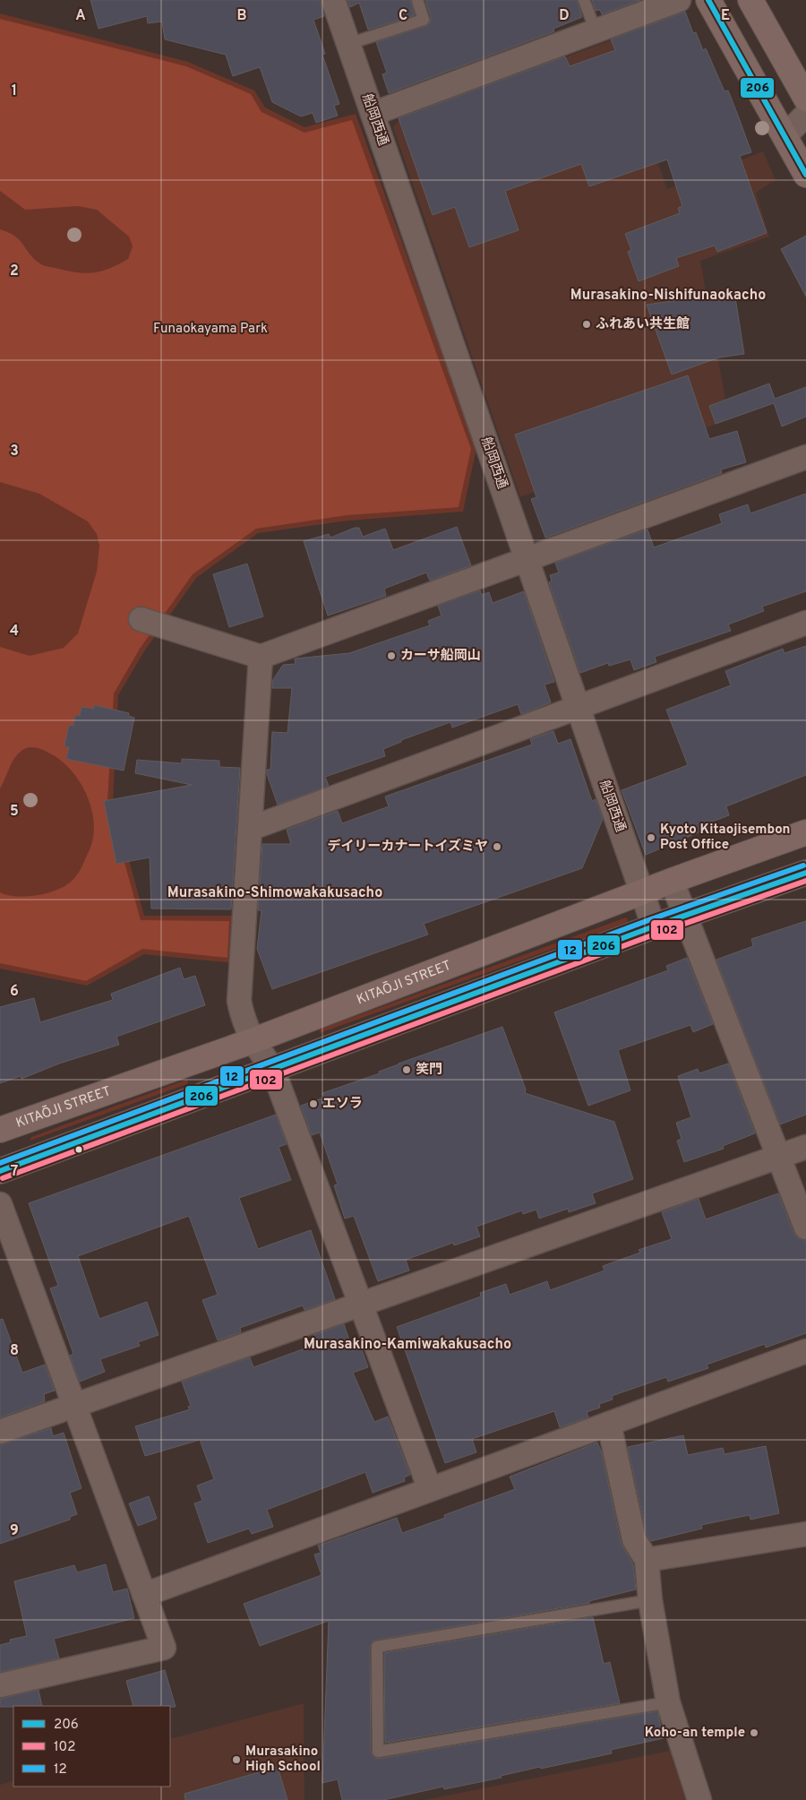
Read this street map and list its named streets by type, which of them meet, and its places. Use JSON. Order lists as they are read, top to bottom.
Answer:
{
  "streets": {
    "main road": ["KITAŌJI STREET"],
    "street": ["船岡西通"]
  },
  "crossings": [
    ["船岡西通", "KITAŌJI STREET"]
  ],
  "districts": ["Murasakino-Nishifunaokacho", "Murasakino-Shimowakakusacho", "Murasakino-Kamiwakakusacho"],
  "parks": ["Funaokayama Park"],
  "places": [
    "ふれあい共生館",
    "カーサ船岡山",
    "Kyoto Kitaojisembon Post Office",
    "デイリーカナートイズミヤ",
    "笑門",
    "エソラ",
    "Koho-an temple",
    "Murasakino High School"
  ],
  "lines": ["transit line 206", "transit line 12", "transit line 102"],
  "legend": ["206", "102", "12"],
  "grid": {
    "columns": [
      "A",
      "B",
      "C",
      "D",
      "E"
    ],
    "rows": [
      "1",
      "2",
      "3",
      "4",
      "5",
      "6",
      "7",
      "8",
      "9"
    ]
  }
}
